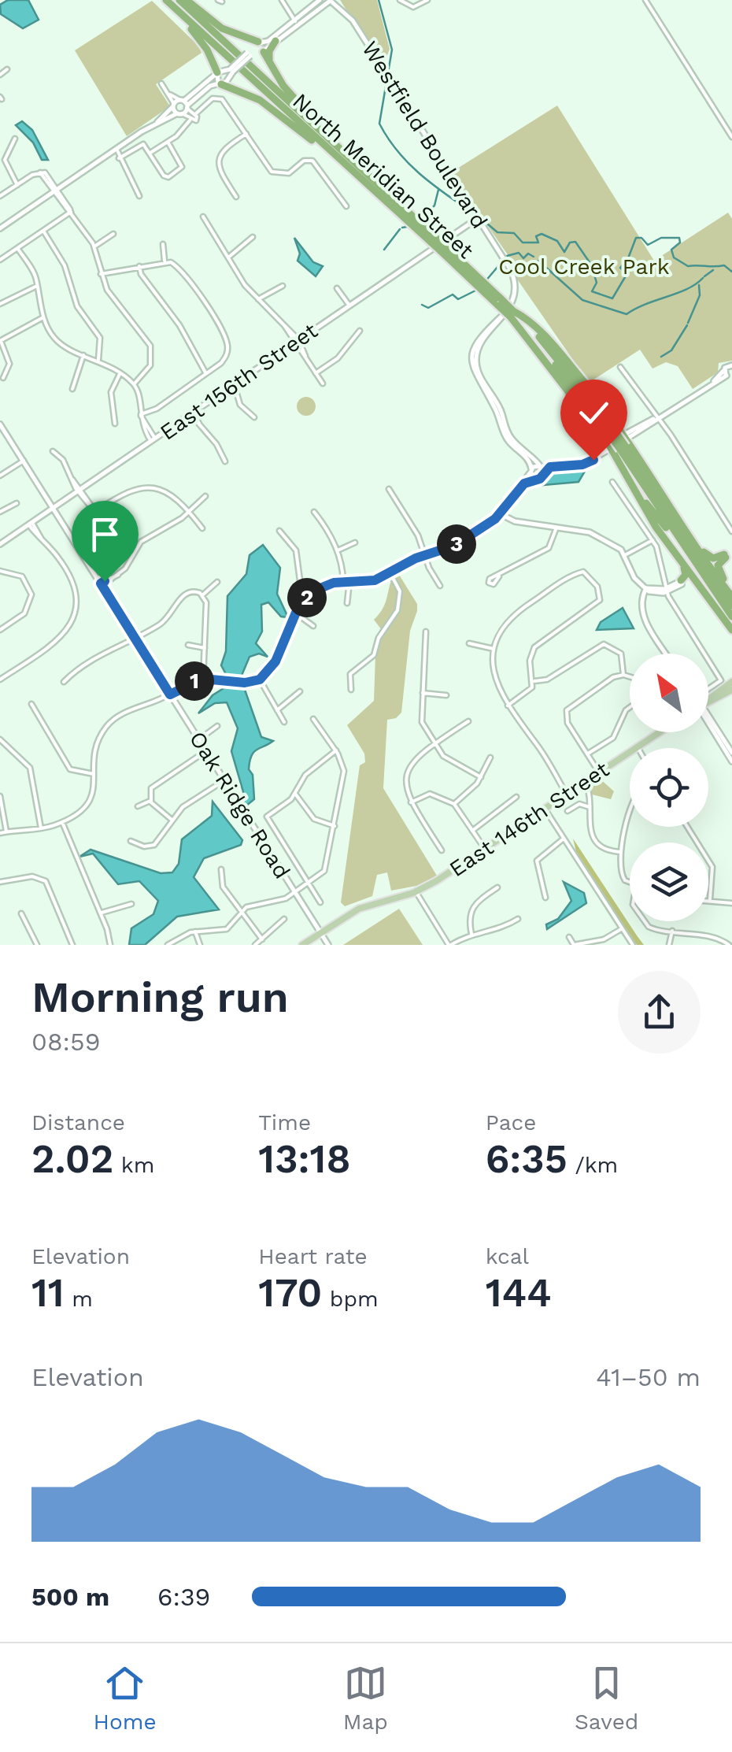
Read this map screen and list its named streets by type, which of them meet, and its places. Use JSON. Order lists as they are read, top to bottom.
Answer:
{
  "streets": {
    "highway": ["North Meridian Street"],
    "main road": ["East 146th Street"],
    "street": ["Westfield Boulevard", "East 156th Street", "Oak Ridge Road"]
  },
  "crossings": [
    ["Westfield Boulevard", "North Meridian Street"],
    ["Westfield Boulevard", "East 156th Street"],
    ["East 156th Street", "Oak Ridge Road"],
    ["Oak Ridge Road", "East 146th Street"]
  ],
  "parks": ["Cool Creek Park"],
  "north": "top left",
  "page": {
    "pins": ["3", "2", "1"],
    "heading": ["Morning run", "08:59"],
    "stats": [
      ["Distance", "2.02 km"],
      ["Time", "13:18"],
      ["Pace", "6:35 /km"],
      ["Elevation", "11 m"],
      ["Heart rate", "170 bpm"],
      ["kcal", "144"]
    ],
    "chart": ["Elevation", "41–50 m"],
    "list": [
      {
        "name": "500 m",
        "note": "6:39"
      }
    ],
    "tabs": ["Home", "Map", "Saved"]
  }
}
